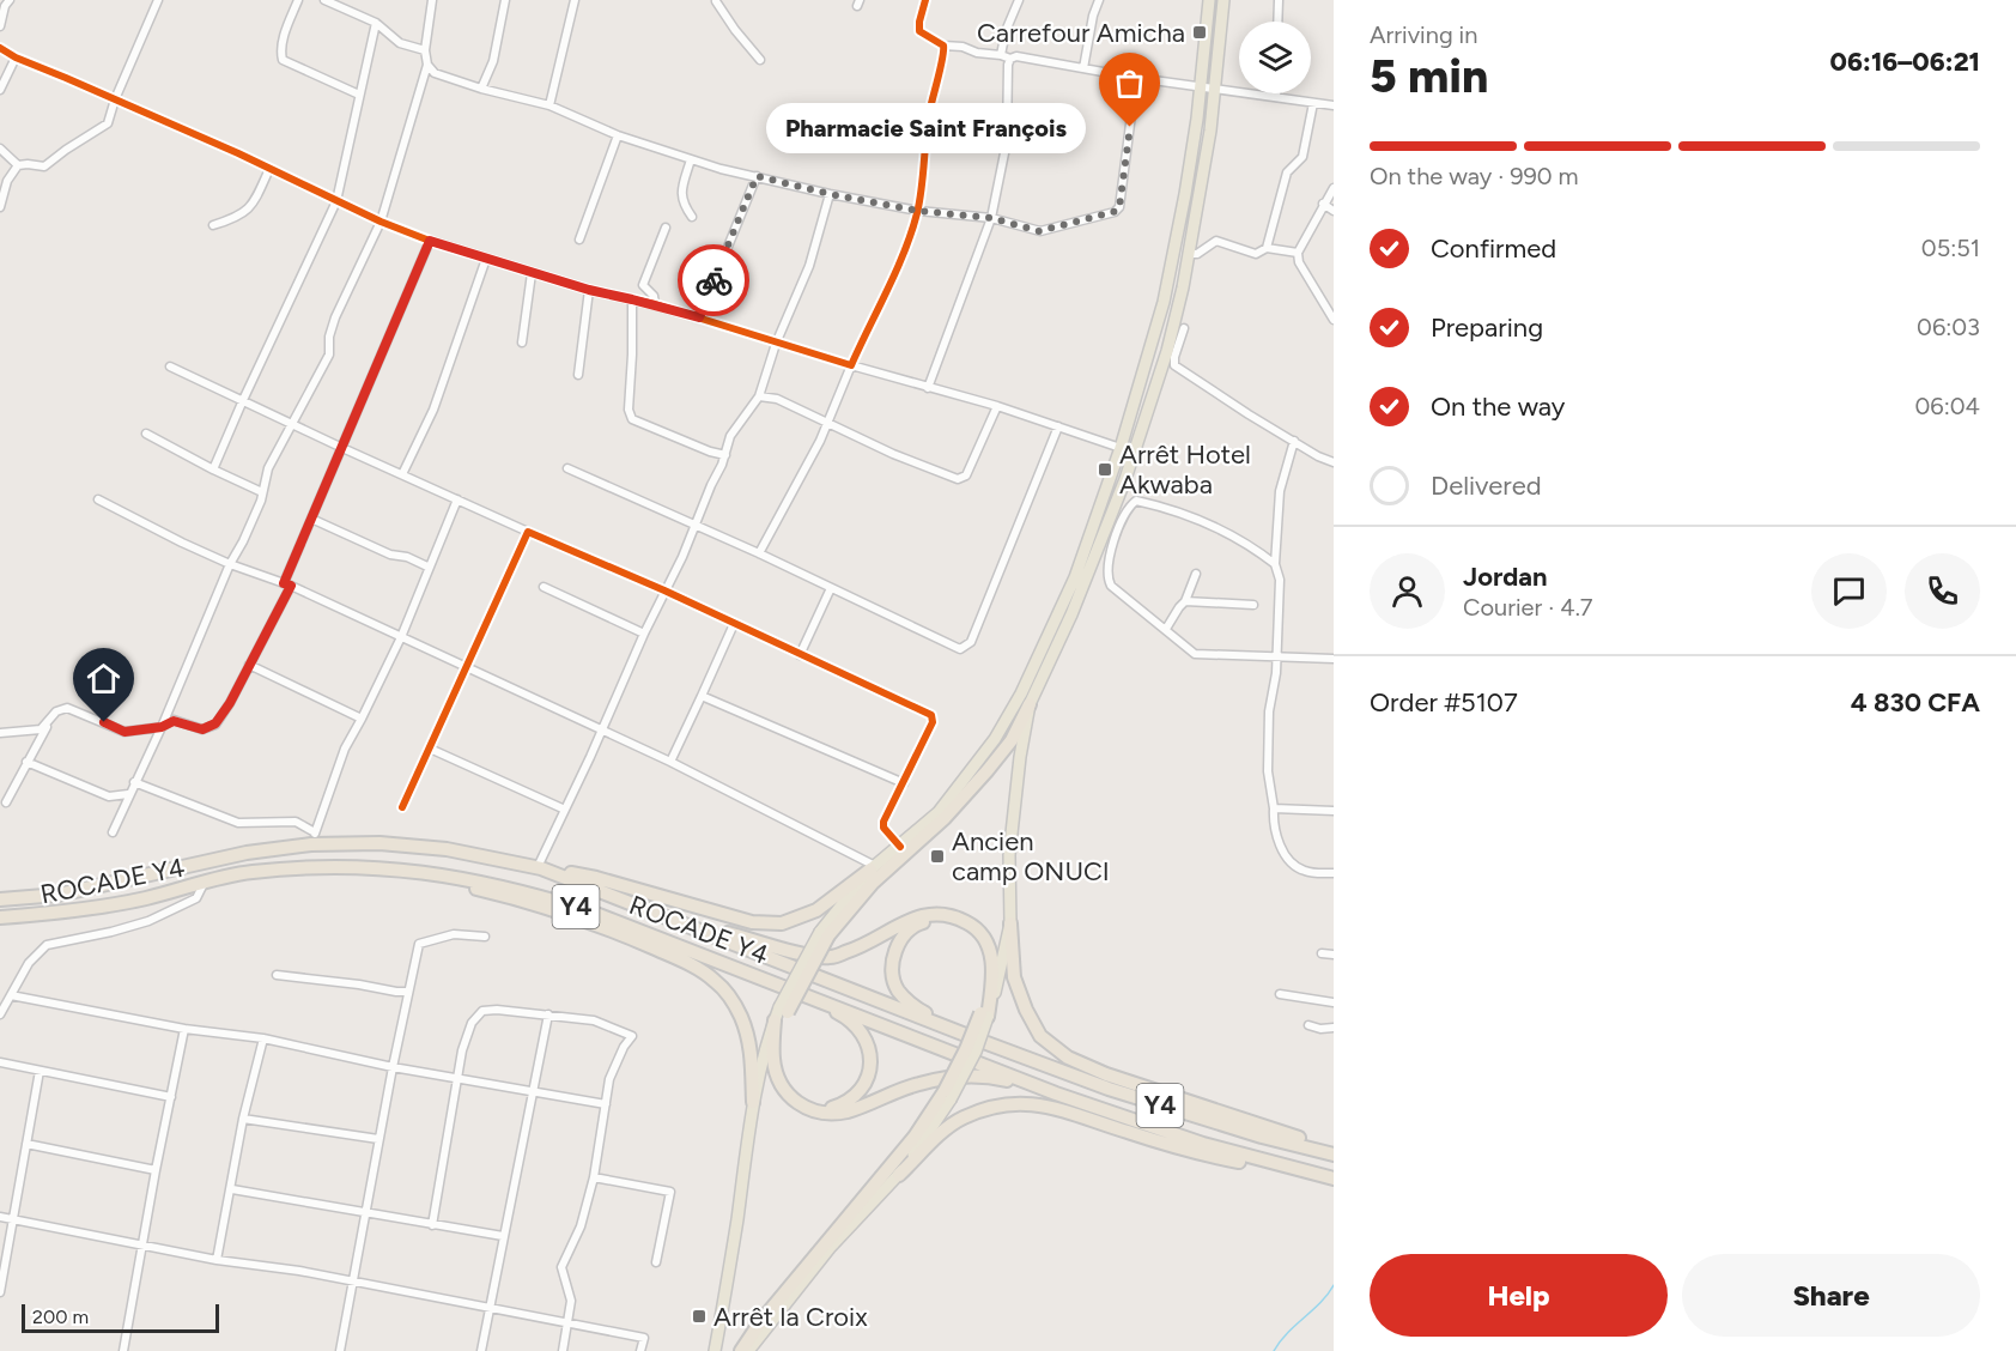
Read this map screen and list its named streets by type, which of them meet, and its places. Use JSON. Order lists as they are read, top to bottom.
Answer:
{
  "streets": {
    "highway": ["ROCADE Y4", "Y4"]
  },
  "places": {
    "transit": [
      "Carrefour Amicha",
      "Arrêt Hotel Akwaba",
      "Ancien camp ONUCI",
      "Arrêt la Croix"
    ],
    "other": ["Pharmacie Saint François"]
  },
  "scale_bar": "200 m",
  "page": {
    "heading": ["5 min", "Arriving in", "06:16–06:21"],
    "panel": [
      "Jordan",
      "Courier · 4.7",
      "Order #5107",
      "4 830 CFA"
    ],
    "bubble": "Pharmacie Saint François",
    "bar": "On the way · 990 m",
    "list": [
      ["Confirmed", "05:51"],
      ["Preparing", "06:03"],
      ["On the way", "06:04"],
      "Delivered"
    ],
    "buttons": ["Help", "Share"],
    "scale": "200 m"
  }
}
